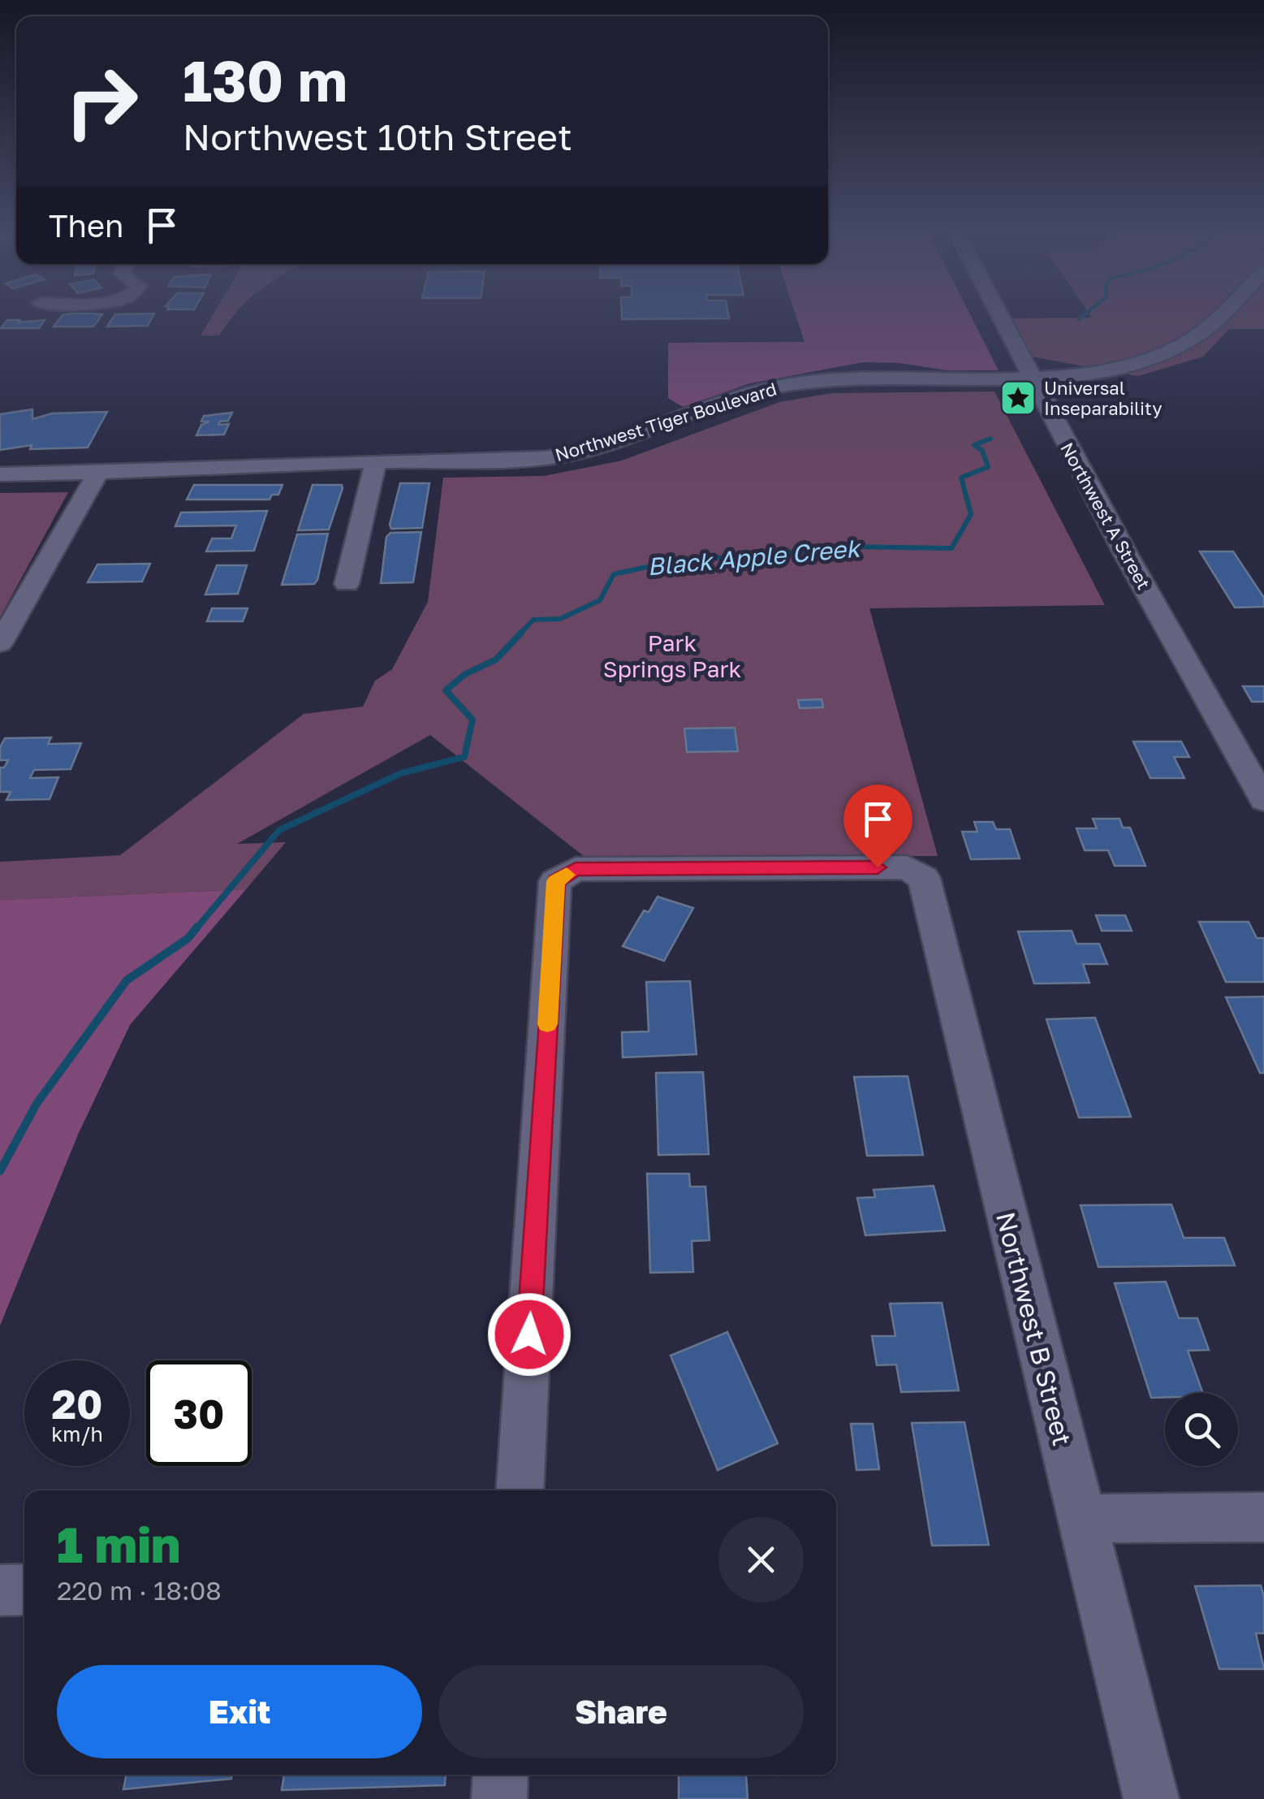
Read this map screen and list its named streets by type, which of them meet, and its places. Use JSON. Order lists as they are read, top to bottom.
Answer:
{
  "streets": {
    "street": ["Northwest Tiger Boulevard", "Northwest A Street", "Northwest B Street"]
  },
  "crossings": [
    ["Northwest Tiger Boulevard", "Northwest A Street"]
  ],
  "water": ["Black Apple Creek"],
  "parks": ["Park Springs Park"],
  "places": {
    "place": ["Universal Inseparability"]
  },
  "page": {
    "turn": ["130 m", "Northwest 10th Street"],
    "then": "Then",
    "speed": "20 km/h",
    "limit": "30",
    "heading": ["1 min", "220 m · 18:08"],
    "buttons": ["Exit", "Share"]
  }
}
